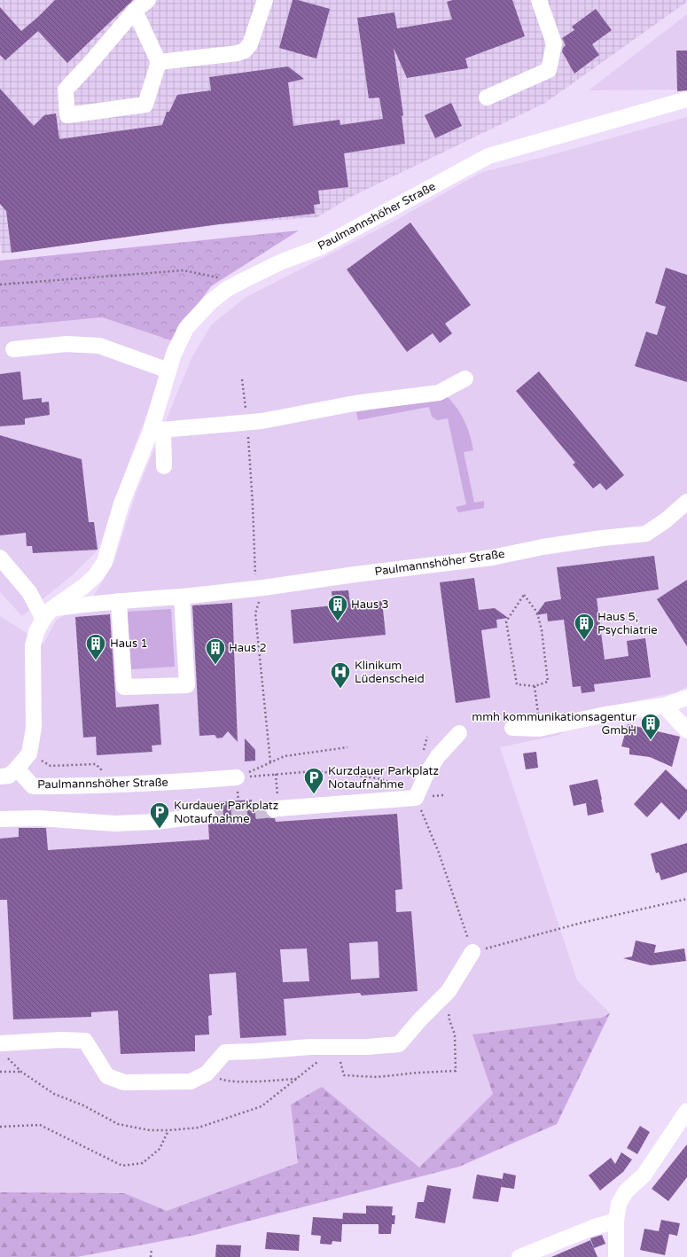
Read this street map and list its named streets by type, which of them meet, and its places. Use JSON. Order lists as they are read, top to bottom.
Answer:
{
  "streets": {
    "street": ["Paulmannshöher Straße"]
  },
  "places": {
    "building": [
      "Haus 3",
      "Haus 5, Psychiatrie",
      "Haus 1",
      "Haus 2",
      "mmh kommunikationsagentur GmbH"
    ],
    "hospital": ["Klinikum Lüdenscheid"],
    "parking": ["Kurzdauer Parkplatz Notaufnahme", "Kurdauer Parkplatz Notaufnahme"]
  }
}
